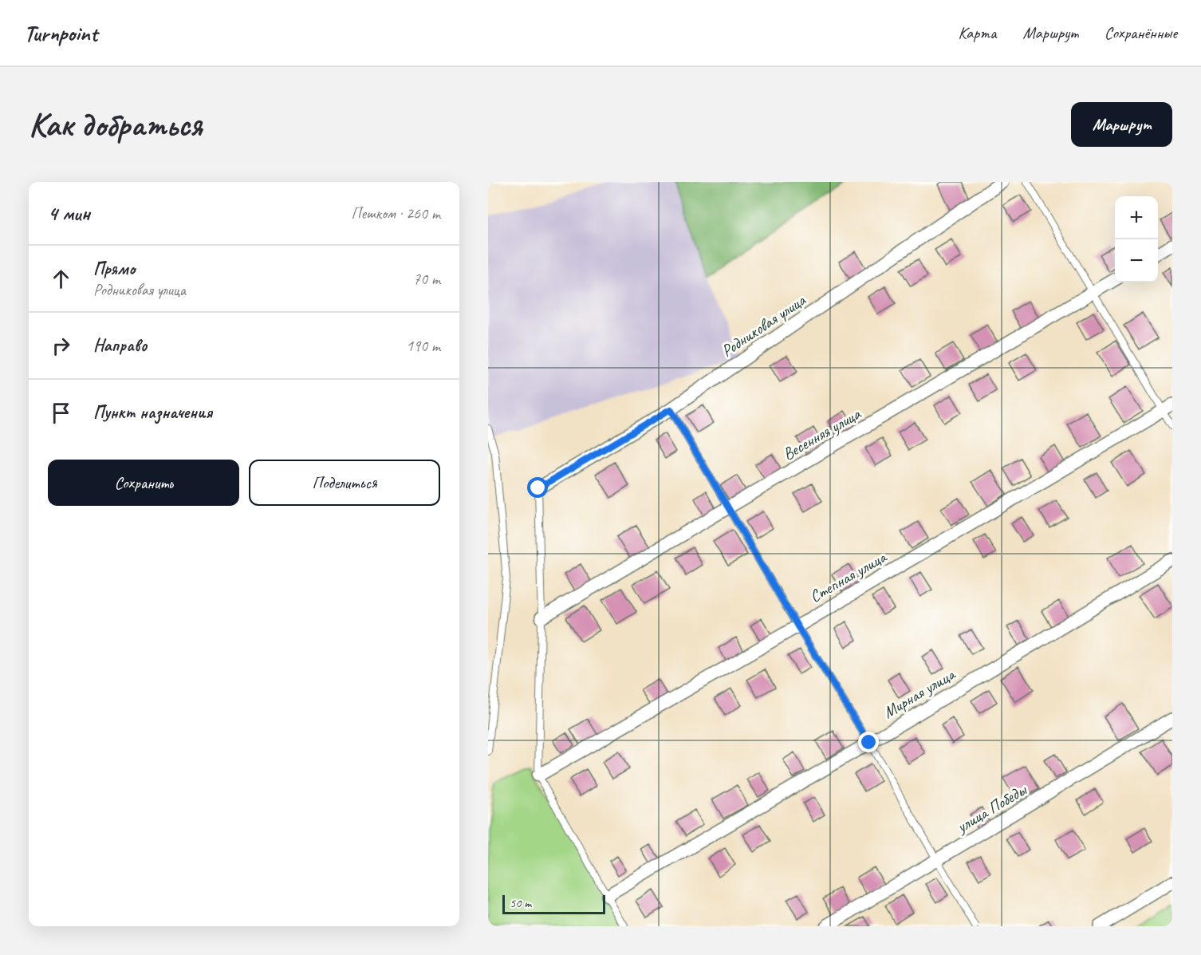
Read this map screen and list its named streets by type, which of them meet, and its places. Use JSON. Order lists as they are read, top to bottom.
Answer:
{
  "streets": {
    "street": [
      "Родниковая улица",
      "Весенняя улица",
      "Степная улица",
      "Мирная улица",
      "улица Победы"
    ]
  },
  "scale_bar": "50 m",
  "page": {
    "header": "Turnpoint",
    "nav": ["Карта", "Маршрут", "Сохранённые"],
    "buttons": [
      "Маршрут",
      ["Сохранить", "Поделиться"]
    ],
    "title": "Как добраться",
    "heading": ["4 мин", "Пешком · 260 m"],
    "map_buttons": ["+", "−"],
    "list": [
      ["Прямо", "Родниковая улица", "70 m"],
      ["Направо", "190 m"],
      "Пункт назначения"
    ],
    "scale": "50 m"
  }
}
